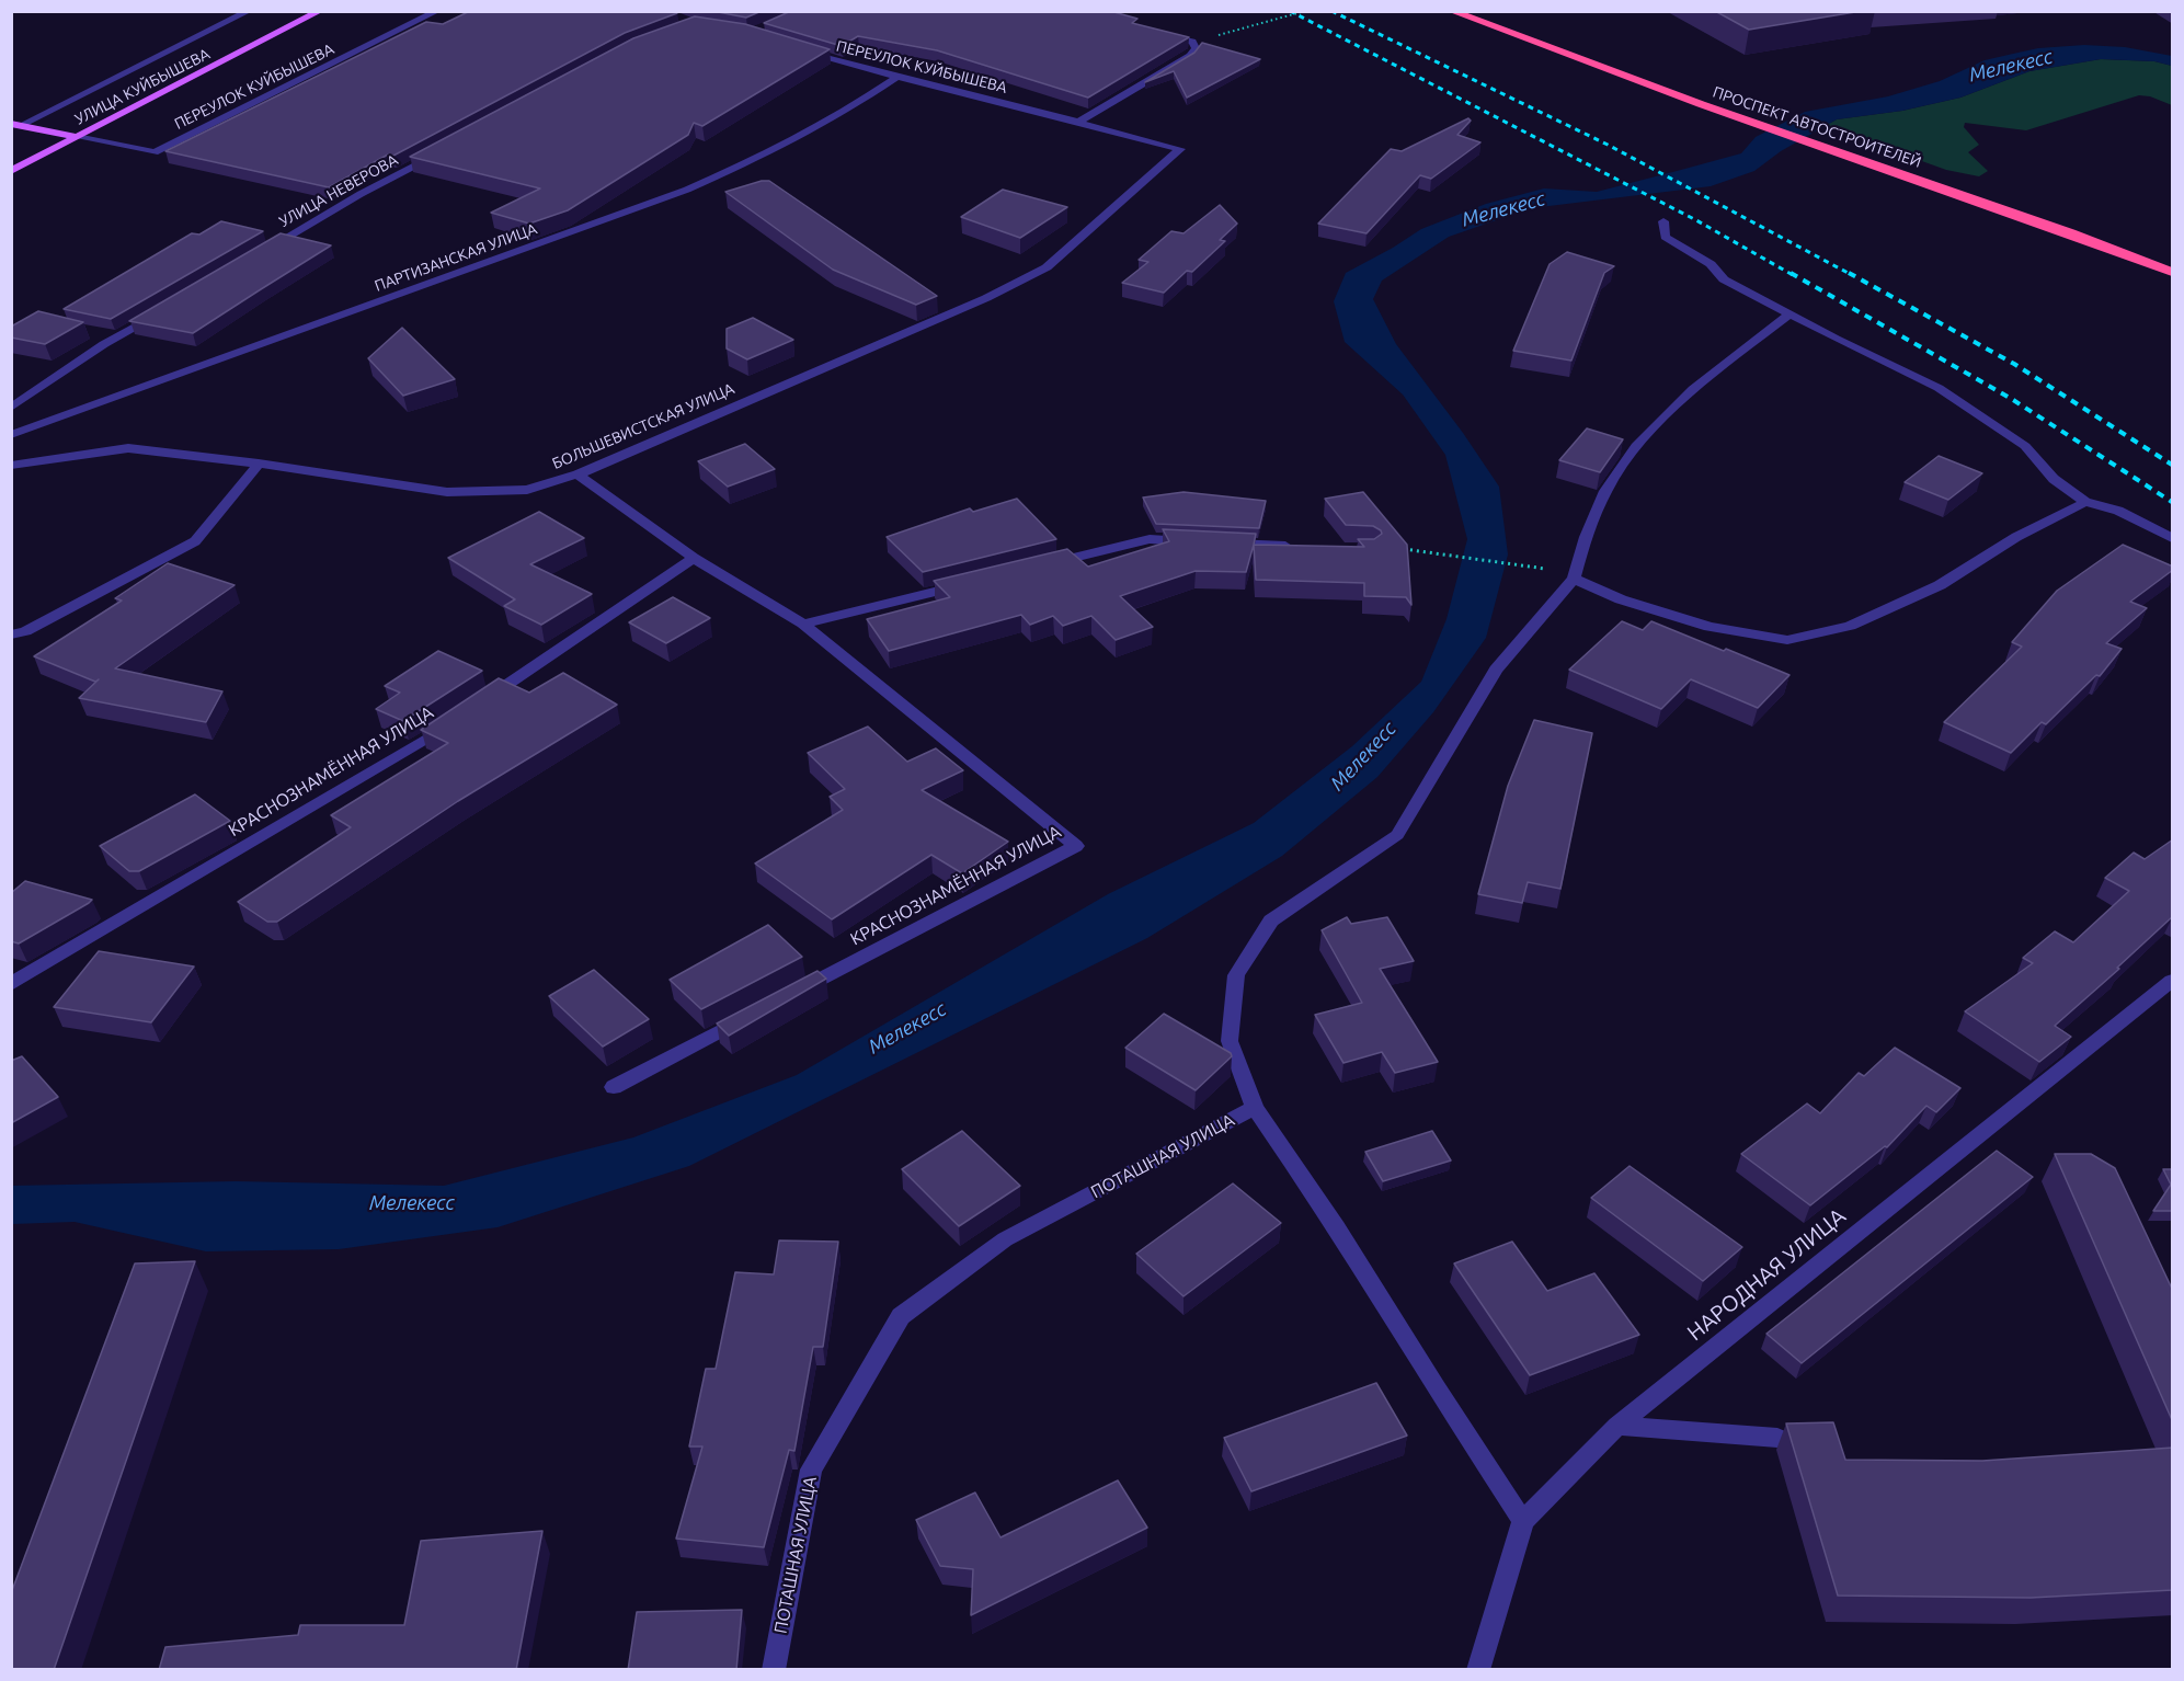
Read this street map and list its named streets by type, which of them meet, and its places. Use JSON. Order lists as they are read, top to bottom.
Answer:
{
  "streets": {
    "highway": ["ПРОСПЕКТ АВТОСТРОИТЕЛЕЙ"],
    "main road": ["УЛИЦА КУЙБЫШЕВА"],
    "street": [
      "ПЕРЕУЛОК КУЙБЫШЕВА",
      "УЛИЦА НЕВЕРОВА",
      "ПАРТИЗАНСКАЯ УЛИЦА",
      "БОЛЬШЕВИСТСКАЯ УЛИЦА",
      "КРАСНОЗНАМЁННАЯ УЛИЦА",
      "ПОТАШНАЯ УЛИЦА",
      "НАРОДНАЯ УЛИЦА"
    ]
  },
  "crossings": [
    ["ПЕРЕУЛОК КУЙБЫШЕВА", "УЛИЦА КУЙБЫШЕВА"],
    ["ПЕРЕУЛОК КУЙБЫШЕВА", "ПАРТИЗАНСКАЯ УЛИЦА"],
    ["ПЕРЕУЛОК КУЙБЫШЕВА", "БОЛЬШЕВИСТСКАЯ УЛИЦА"],
    ["БОЛЬШЕВИСТСКАЯ УЛИЦА", "КРАСНОЗНАМЁННАЯ УЛИЦА"]
  ],
  "water": ["Мелекесс"]
}
